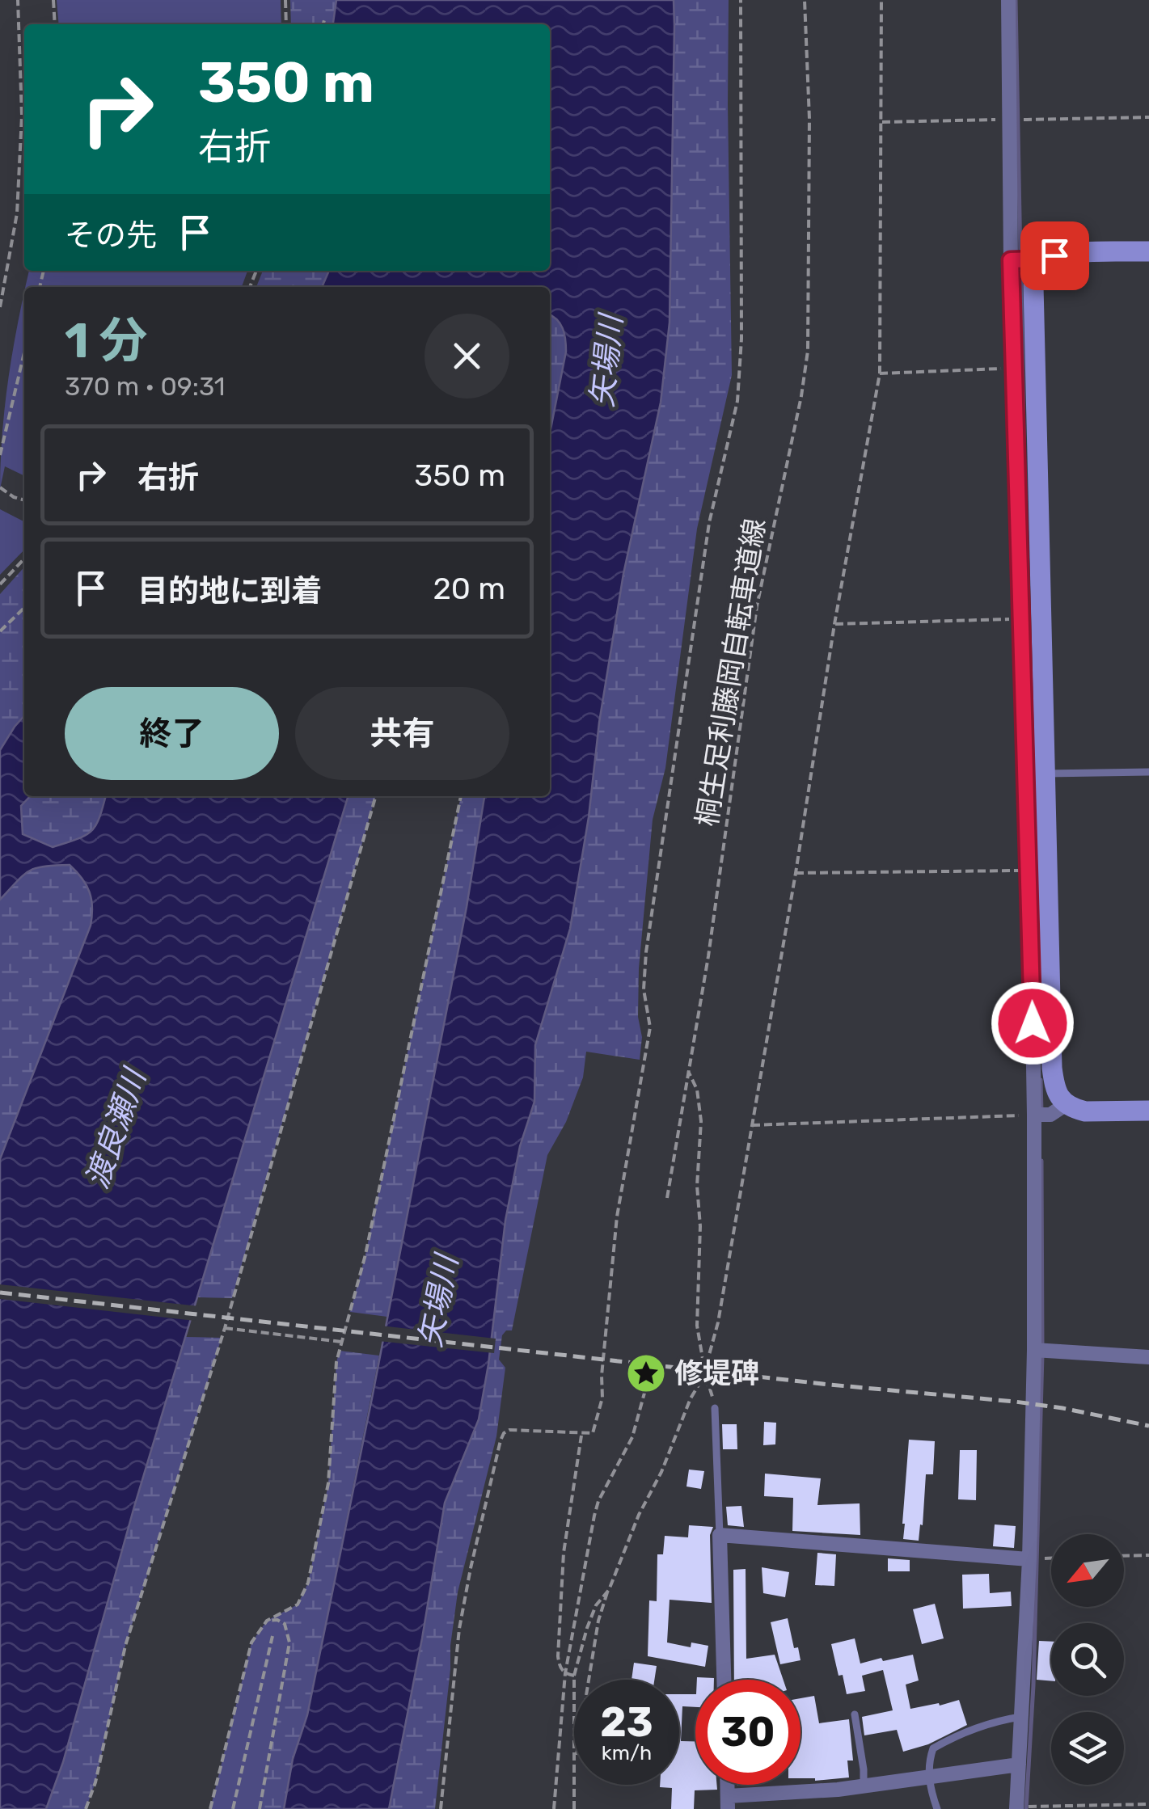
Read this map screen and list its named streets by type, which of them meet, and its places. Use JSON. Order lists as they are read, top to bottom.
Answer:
{
  "streets": {
    "path": ["桐生足利藤岡自転車道線"]
  },
  "water": ["矢場川", "渡良瀬川"],
  "places": {
    "place": ["修堤碑"]
  },
  "north": "bottom left",
  "page": {
    "turn": ["350 m", "右折"],
    "then": "その先",
    "heading": ["1 分", "370 m · 09:31"],
    "list": [
      {
        "name": "右折",
        "value": "350 m"
      },
      {
        "name": "目的地に到着",
        "value": "20 m"
      }
    ],
    "buttons": ["終了", "共有"],
    "speed": "23 km/h",
    "limit": "30"
  }
}
